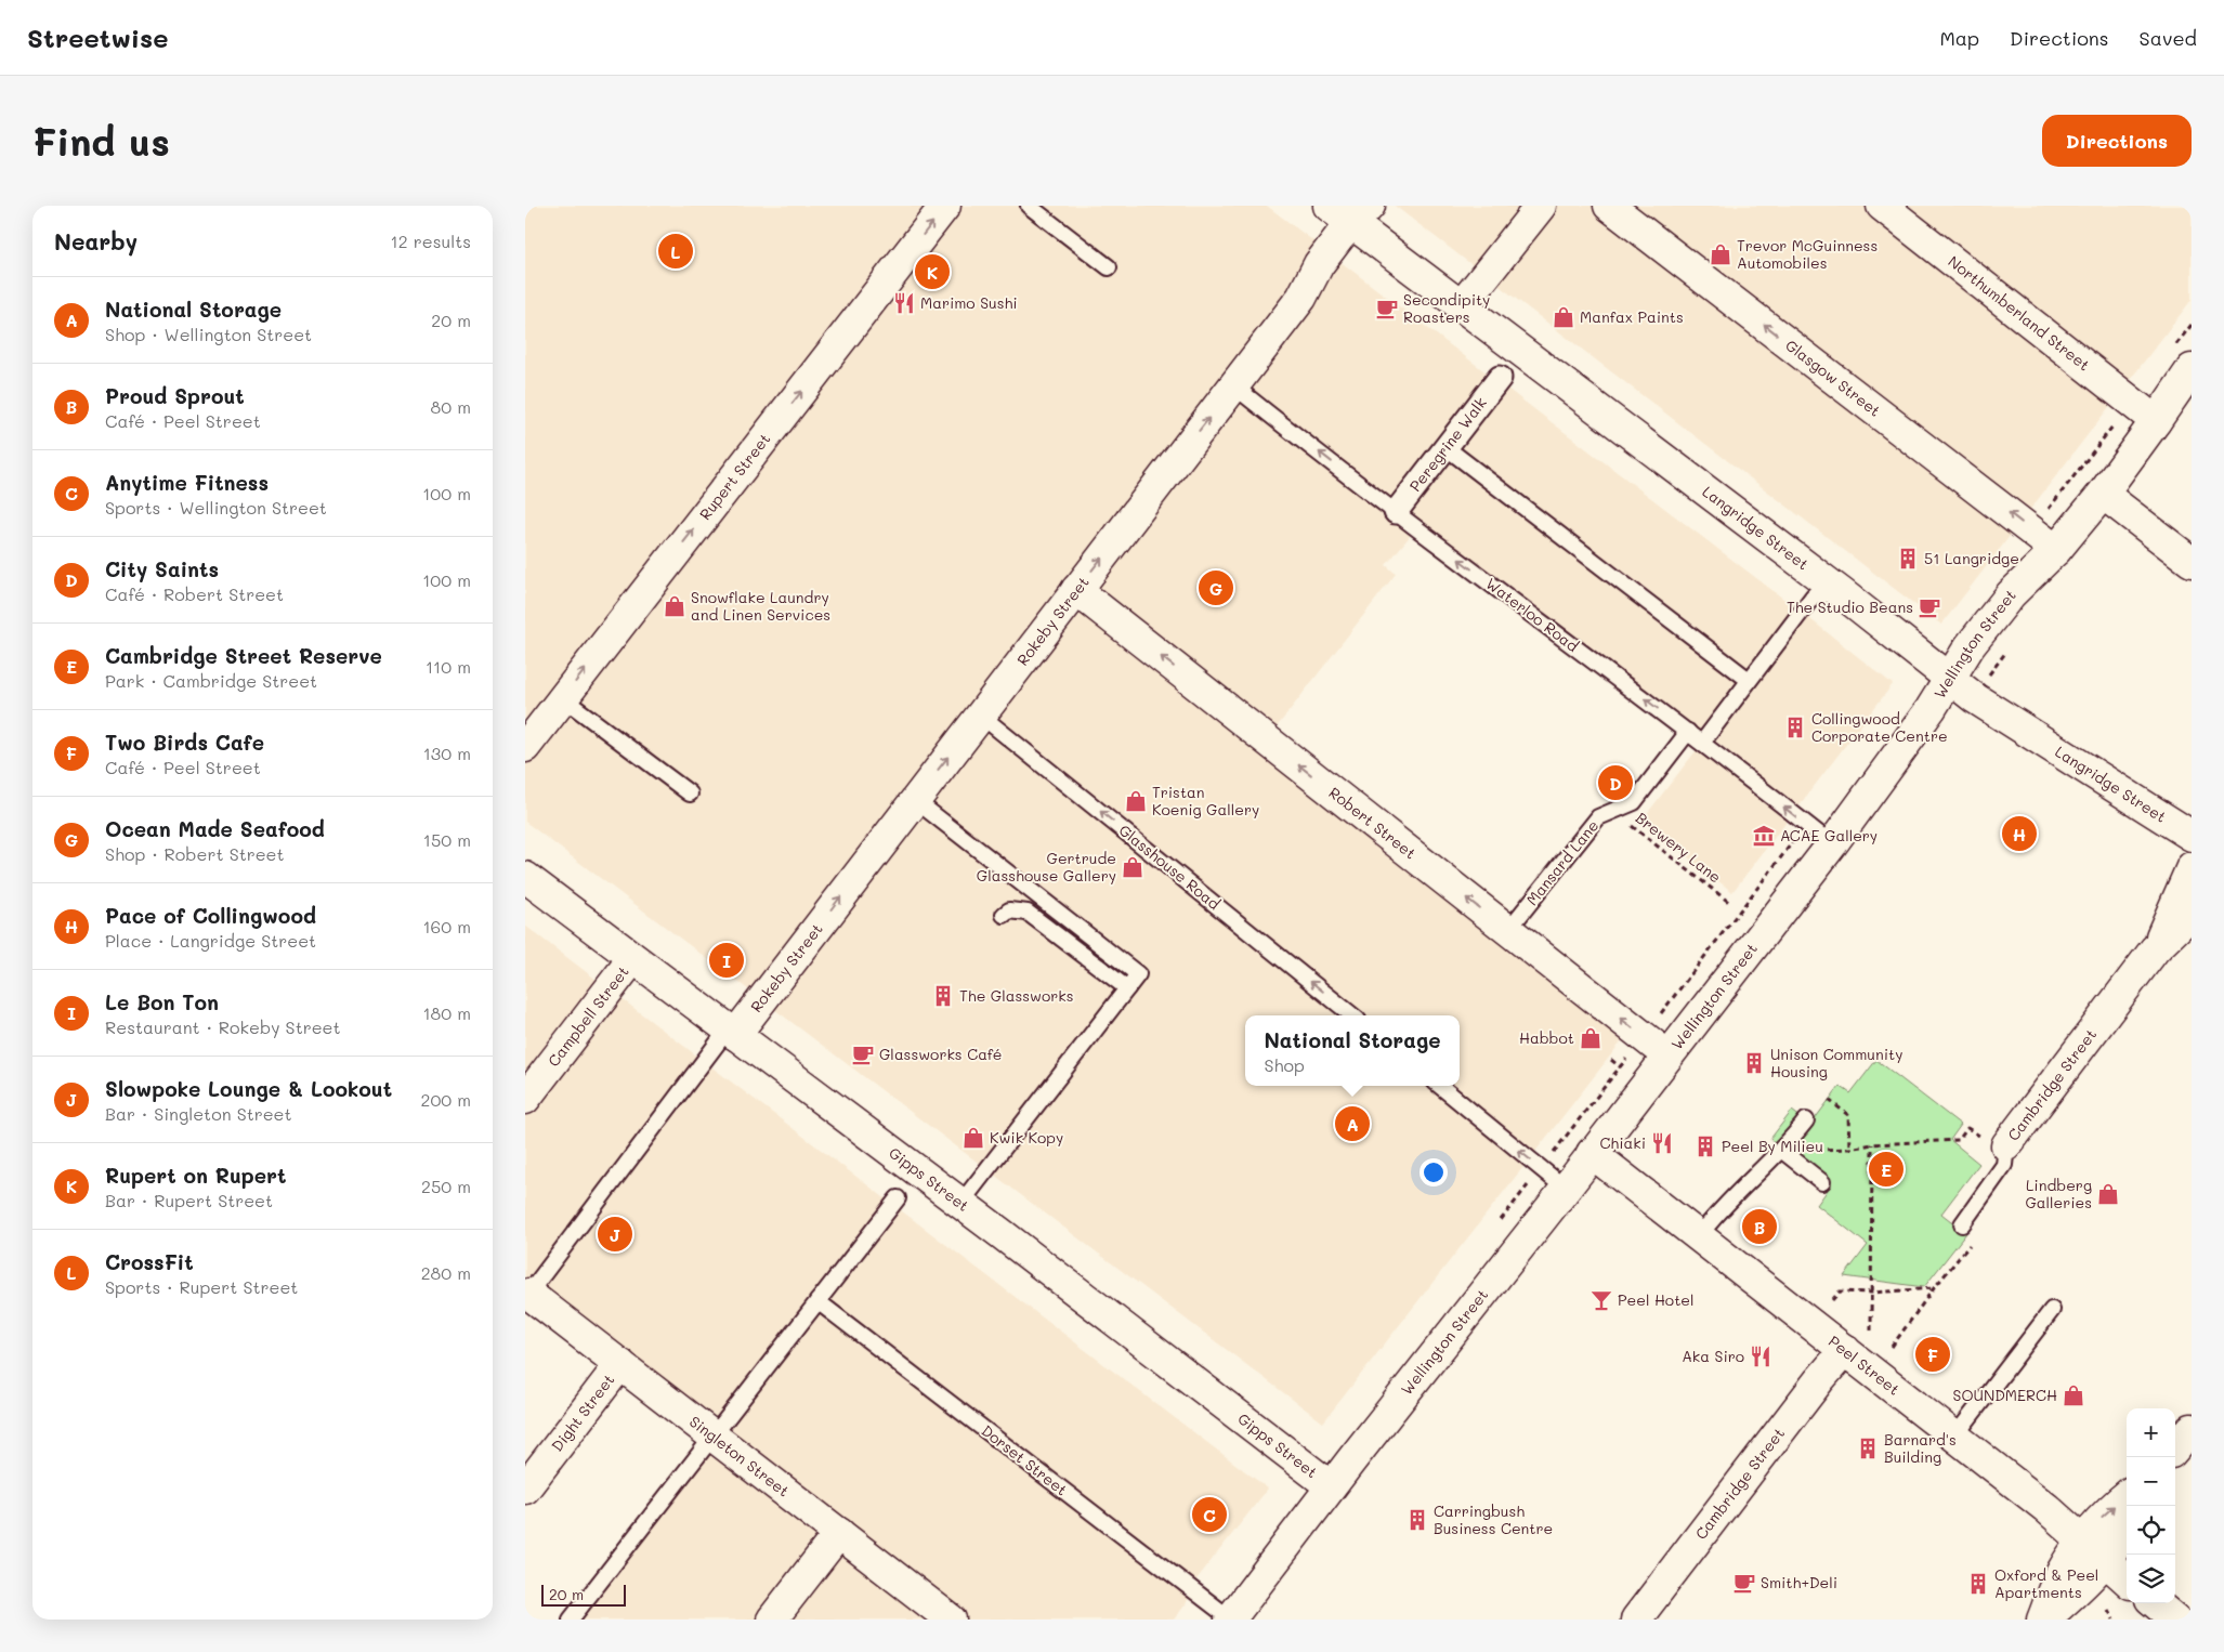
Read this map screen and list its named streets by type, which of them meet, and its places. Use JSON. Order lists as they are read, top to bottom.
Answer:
{
  "streets": {
    "street": [
      "Northumberland Street",
      "Glasgow Street",
      "Peregrine Walk",
      "Rupert Street",
      "Langridge Street",
      "Rokeby Street",
      "Wellington Street",
      "Robert Street",
      "Campbell Street",
      "Cambridge Street",
      "Gipps Street",
      "Peel Street",
      "Dight Street",
      "Singleton Street"
    ],
    "lane": [
      "Waterloo Road",
      "Mansard Lane",
      "Glasshouse Road",
      "Dorset Street"
    ],
    "path": ["Brewery Lane"]
  },
  "crossings": [
    ["Northumberland Street", "Wellington Street"],
    ["Glasgow Street", "Wellington Street"],
    ["Peregrine Walk", "Waterloo Road"],
    ["Langridge Street", "Rokeby Street"],
    ["Langridge Street", "Wellington Street"],
    ["Waterloo Road", "Rokeby Street"],
    ["Waterloo Road", "Wellington Street"],
    ["Waterloo Road", "Mansard Lane"],
    ["Rokeby Street", "Robert Street"],
    ["Rokeby Street", "Glasshouse Road"],
    ["Rokeby Street", "Gipps Street"],
    ["Wellington Street", "Robert Street"],
    ["Wellington Street", "Gipps Street"],
    ["Wellington Street", "Peel Street"],
    ["Wellington Street", "Dorset Street"],
    ["Robert Street", "Mansard Lane"],
    ["Brewery Lane", "Mansard Lane"],
    ["Campbell Street", "Gipps Street"],
    ["Cambridge Street", "Peel Street"],
    ["Dight Street", "Singleton Street"]
  ],
  "one_way": [
    "Glasgow Street",
    "Rupert Street",
    "Rokeby Street",
    "Robert Street"
  ],
  "places": {
    "shop": [
      "Trevor McGuinness Automobiles",
      "Manfax Paints",
      "Snowflake Laundry and Linen Services",
      "Tristan Koenig Gallery",
      "Gertrude Glasshouse Gallery",
      "Habbot",
      "Kwik Kopy",
      "Lindberg Galleries",
      "SOUNDMERCH"
    ],
    "restaurant": ["Marimo Sushi", "Chiaki", "Aka Siro"],
    "cafe": [
      "Secondipity Roasters",
      "The Studio Beans",
      "Glassworks Café",
      "Smith+Deli"
    ],
    "building": [
      "51 Langridge",
      "Collingwood Corporate Centre",
      "The Glassworks",
      "Unison Community Housing",
      "Peel By Milieu",
      "Barnard's Building",
      "Carringbush Business Centre",
      "Oxford & Peel Apartments"
    ],
    "museum": ["ACAE Gallery"],
    "bar": ["Peel Hotel"]
  },
  "scale_bar": "20 m",
  "page": {
    "header": "Streetwise",
    "nav": ["Map", "Directions", "Saved"],
    "buttons": "Directions",
    "title": "Find us",
    "heading": ["Nearby", "12 results"],
    "pins": [
      "L",
      "K",
      "G",
      "D",
      "H",
      "I",
      "A",
      "E",
      "B",
      "J",
      "F",
      "C"
    ],
    "list": [
      {
        "mark": "A",
        "name": "National Storage",
        "note": "Shop · Wellington Street",
        "value": "20 m"
      },
      {
        "mark": "B",
        "name": "Proud Sprout",
        "note": "Café · Peel Street",
        "value": "80 m"
      },
      {
        "mark": "C",
        "name": "Anytime Fitness",
        "note": "Sports · Wellington Street",
        "value": "100 m"
      },
      {
        "mark": "D",
        "name": "City Saints",
        "note": "Café · Robert Street",
        "value": "100 m"
      },
      {
        "mark": "E",
        "name": "Cambridge Street Reserve",
        "note": "Park · Cambridge Street",
        "value": "110 m"
      },
      {
        "mark": "F",
        "name": "Two Birds Cafe",
        "note": "Café · Peel Street",
        "value": "130 m"
      },
      {
        "mark": "G",
        "name": "Ocean Made Seafood",
        "note": "Shop · Robert Street",
        "value": "150 m"
      },
      {
        "mark": "H",
        "name": "Pace of Collingwood",
        "note": "Place · Langridge Street",
        "value": "160 m"
      },
      {
        "mark": "I",
        "name": "Le Bon Ton",
        "note": "Restaurant · Rokeby Street",
        "value": "180 m"
      },
      {
        "mark": "J",
        "name": "Slowpoke Lounge & Lookout",
        "note": "Bar · Singleton Street",
        "value": "200 m"
      },
      {
        "mark": "K",
        "name": "Rupert on Rupert",
        "note": "Bar · Rupert Street",
        "value": "250 m"
      },
      {
        "mark": "L",
        "name": "CrossFit",
        "note": "Sports · Rupert Street",
        "value": "280 m"
      }
    ],
    "popup": ["National Storage", "Shop"],
    "map_buttons": ["+", "−"],
    "scale": "20 m"
  }
}
